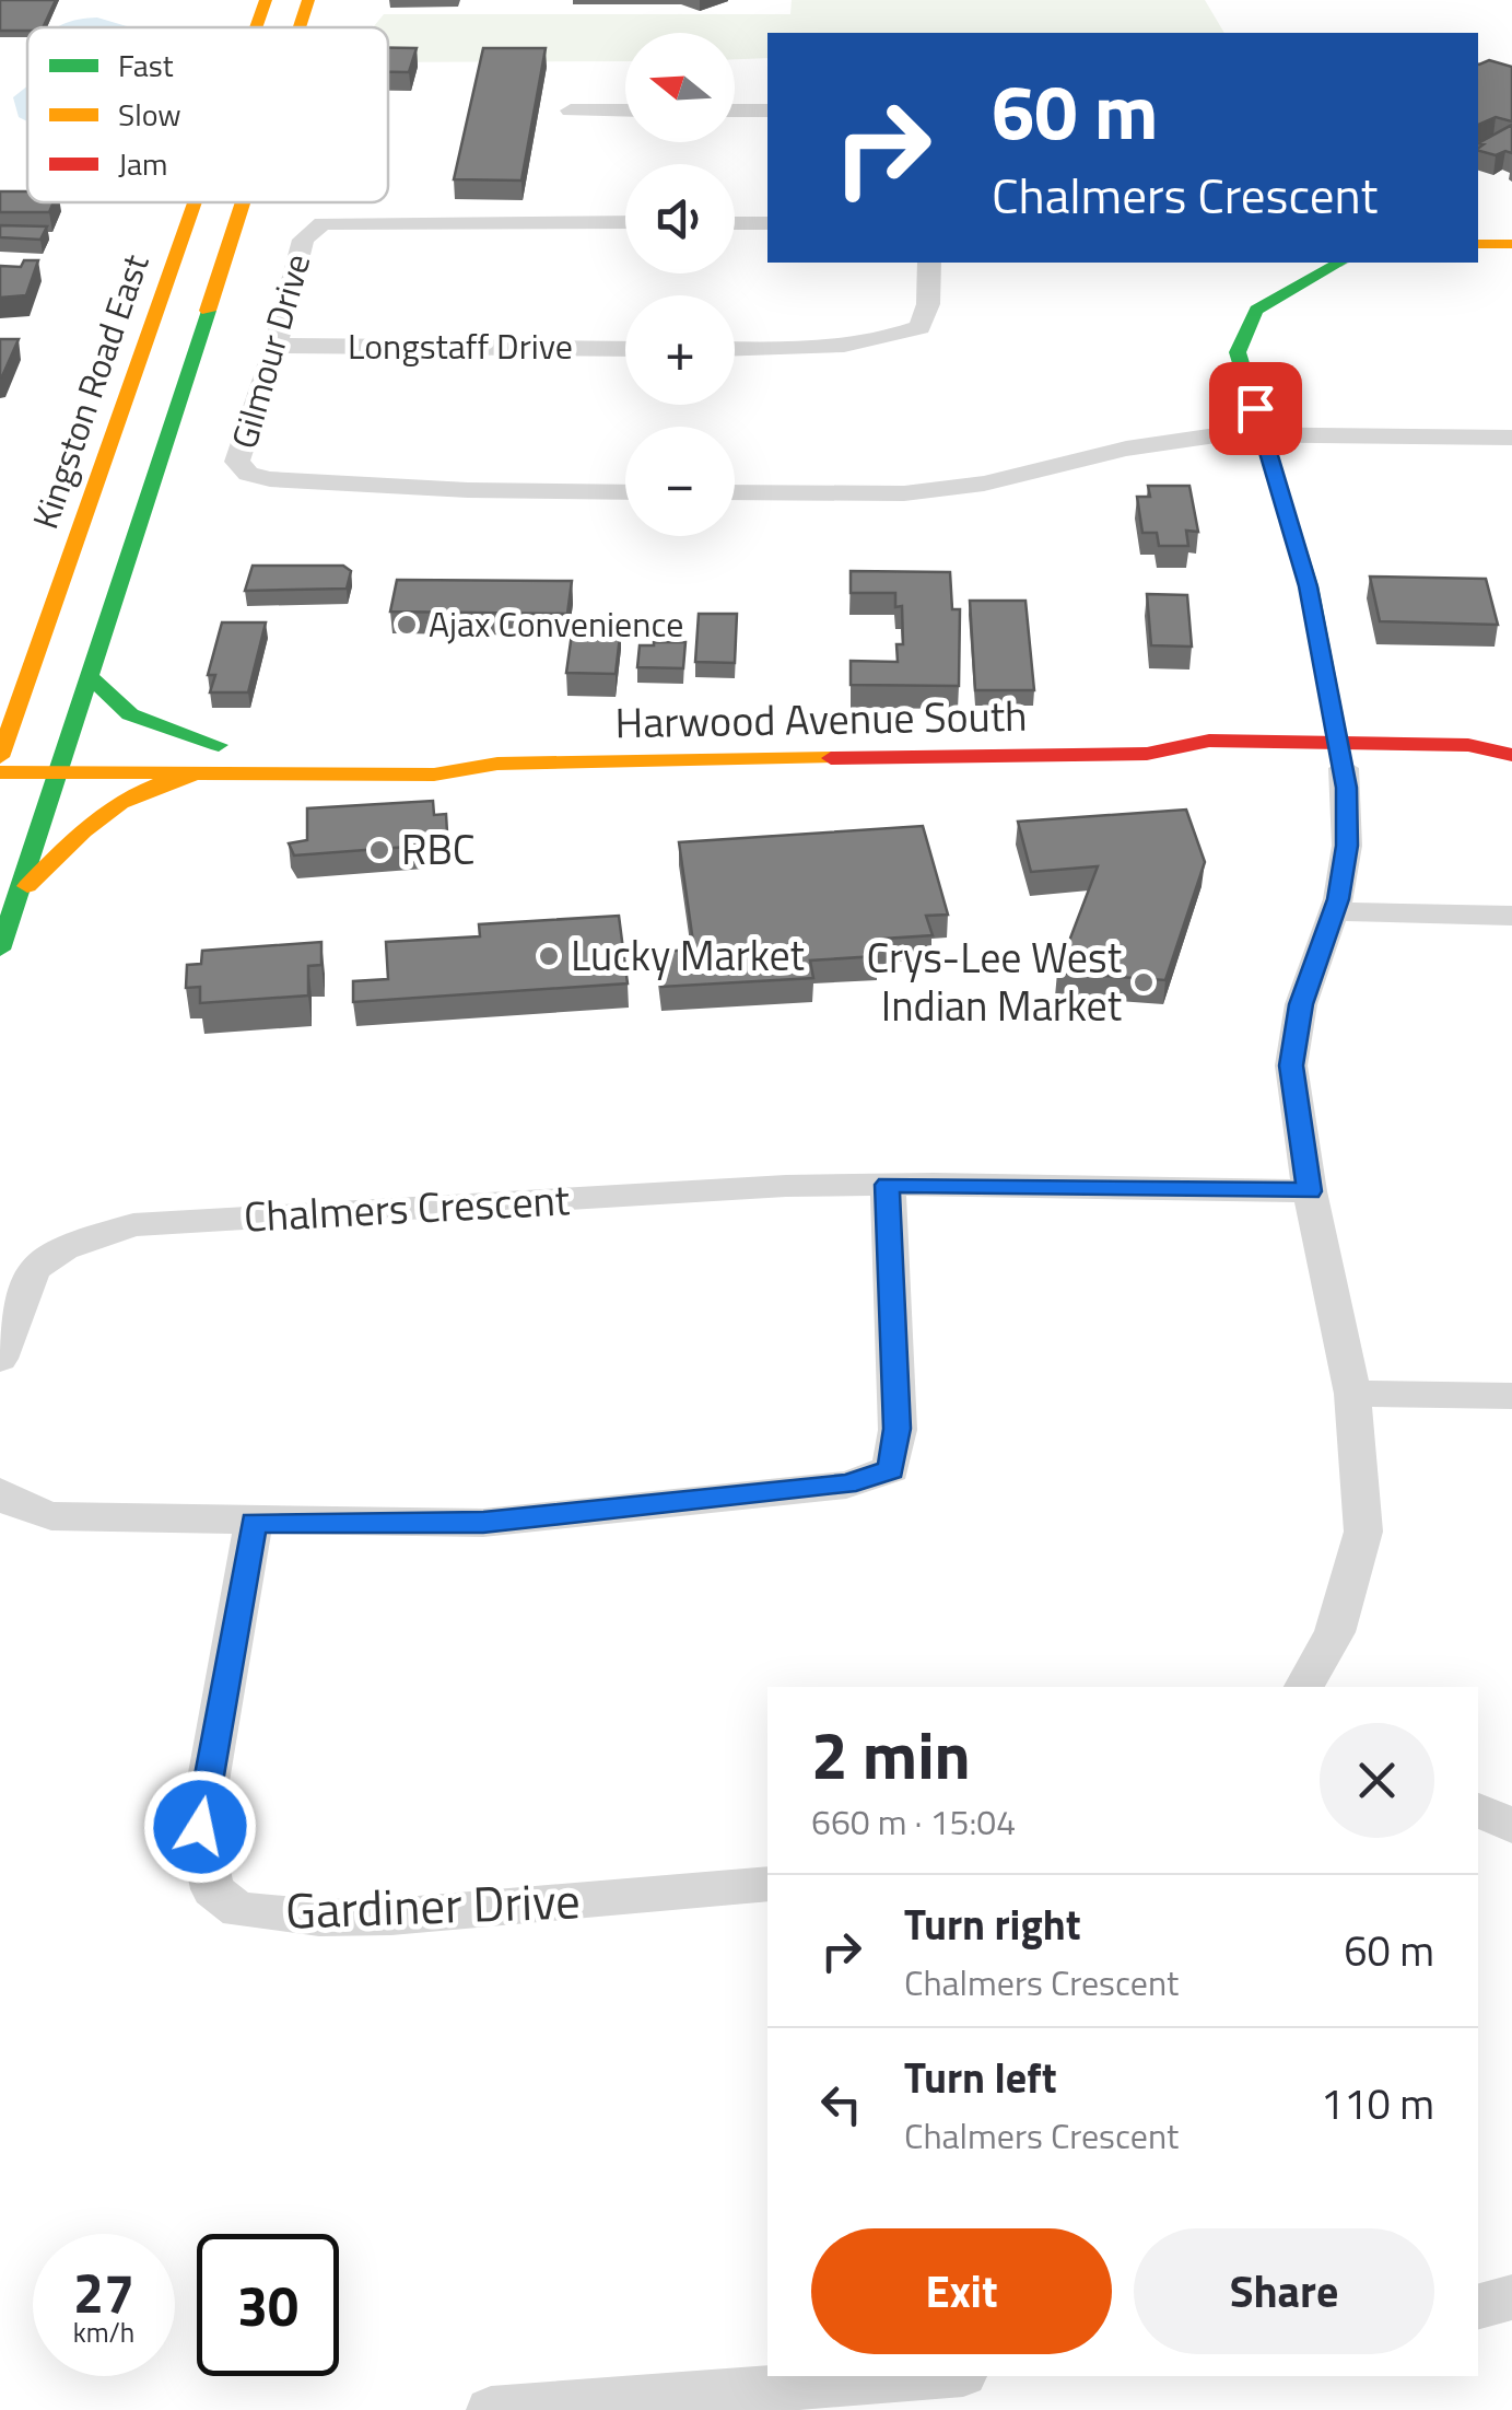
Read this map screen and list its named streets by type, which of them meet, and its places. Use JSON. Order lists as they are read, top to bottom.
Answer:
{
  "streets": {
    "main road": ["Kingston Road East", "Harwood Avenue South"],
    "street": [
      "Longstaff Drive",
      "Gilmour Drive",
      "Chalmers Crescent",
      "Gardiner Drive"
    ]
  },
  "crossings": [
    ["Longstaff Drive", "Gilmour Drive"]
  ],
  "places": [
    "Ajax Convenience",
    "RBC",
    "Lucky Market",
    "Crys-Lee West Indian Market"
  ],
  "legend": ["Fast", "Slow", "Jam"],
  "north": "left",
  "page": {
    "map_buttons": ["+", "−"],
    "turn": ["60 m", "Chalmers Crescent"],
    "heading": ["2 min", "660 m · 15:04"],
    "list": [
      {
        "name": "Turn right",
        "note": "Chalmers Crescent",
        "value": "60 m"
      },
      {
        "name": "Turn left",
        "note": "Chalmers Crescent",
        "value": "110 m"
      }
    ],
    "buttons": ["Exit", "Share"],
    "speed": "27 km/h",
    "limit": "30"
  }
}
